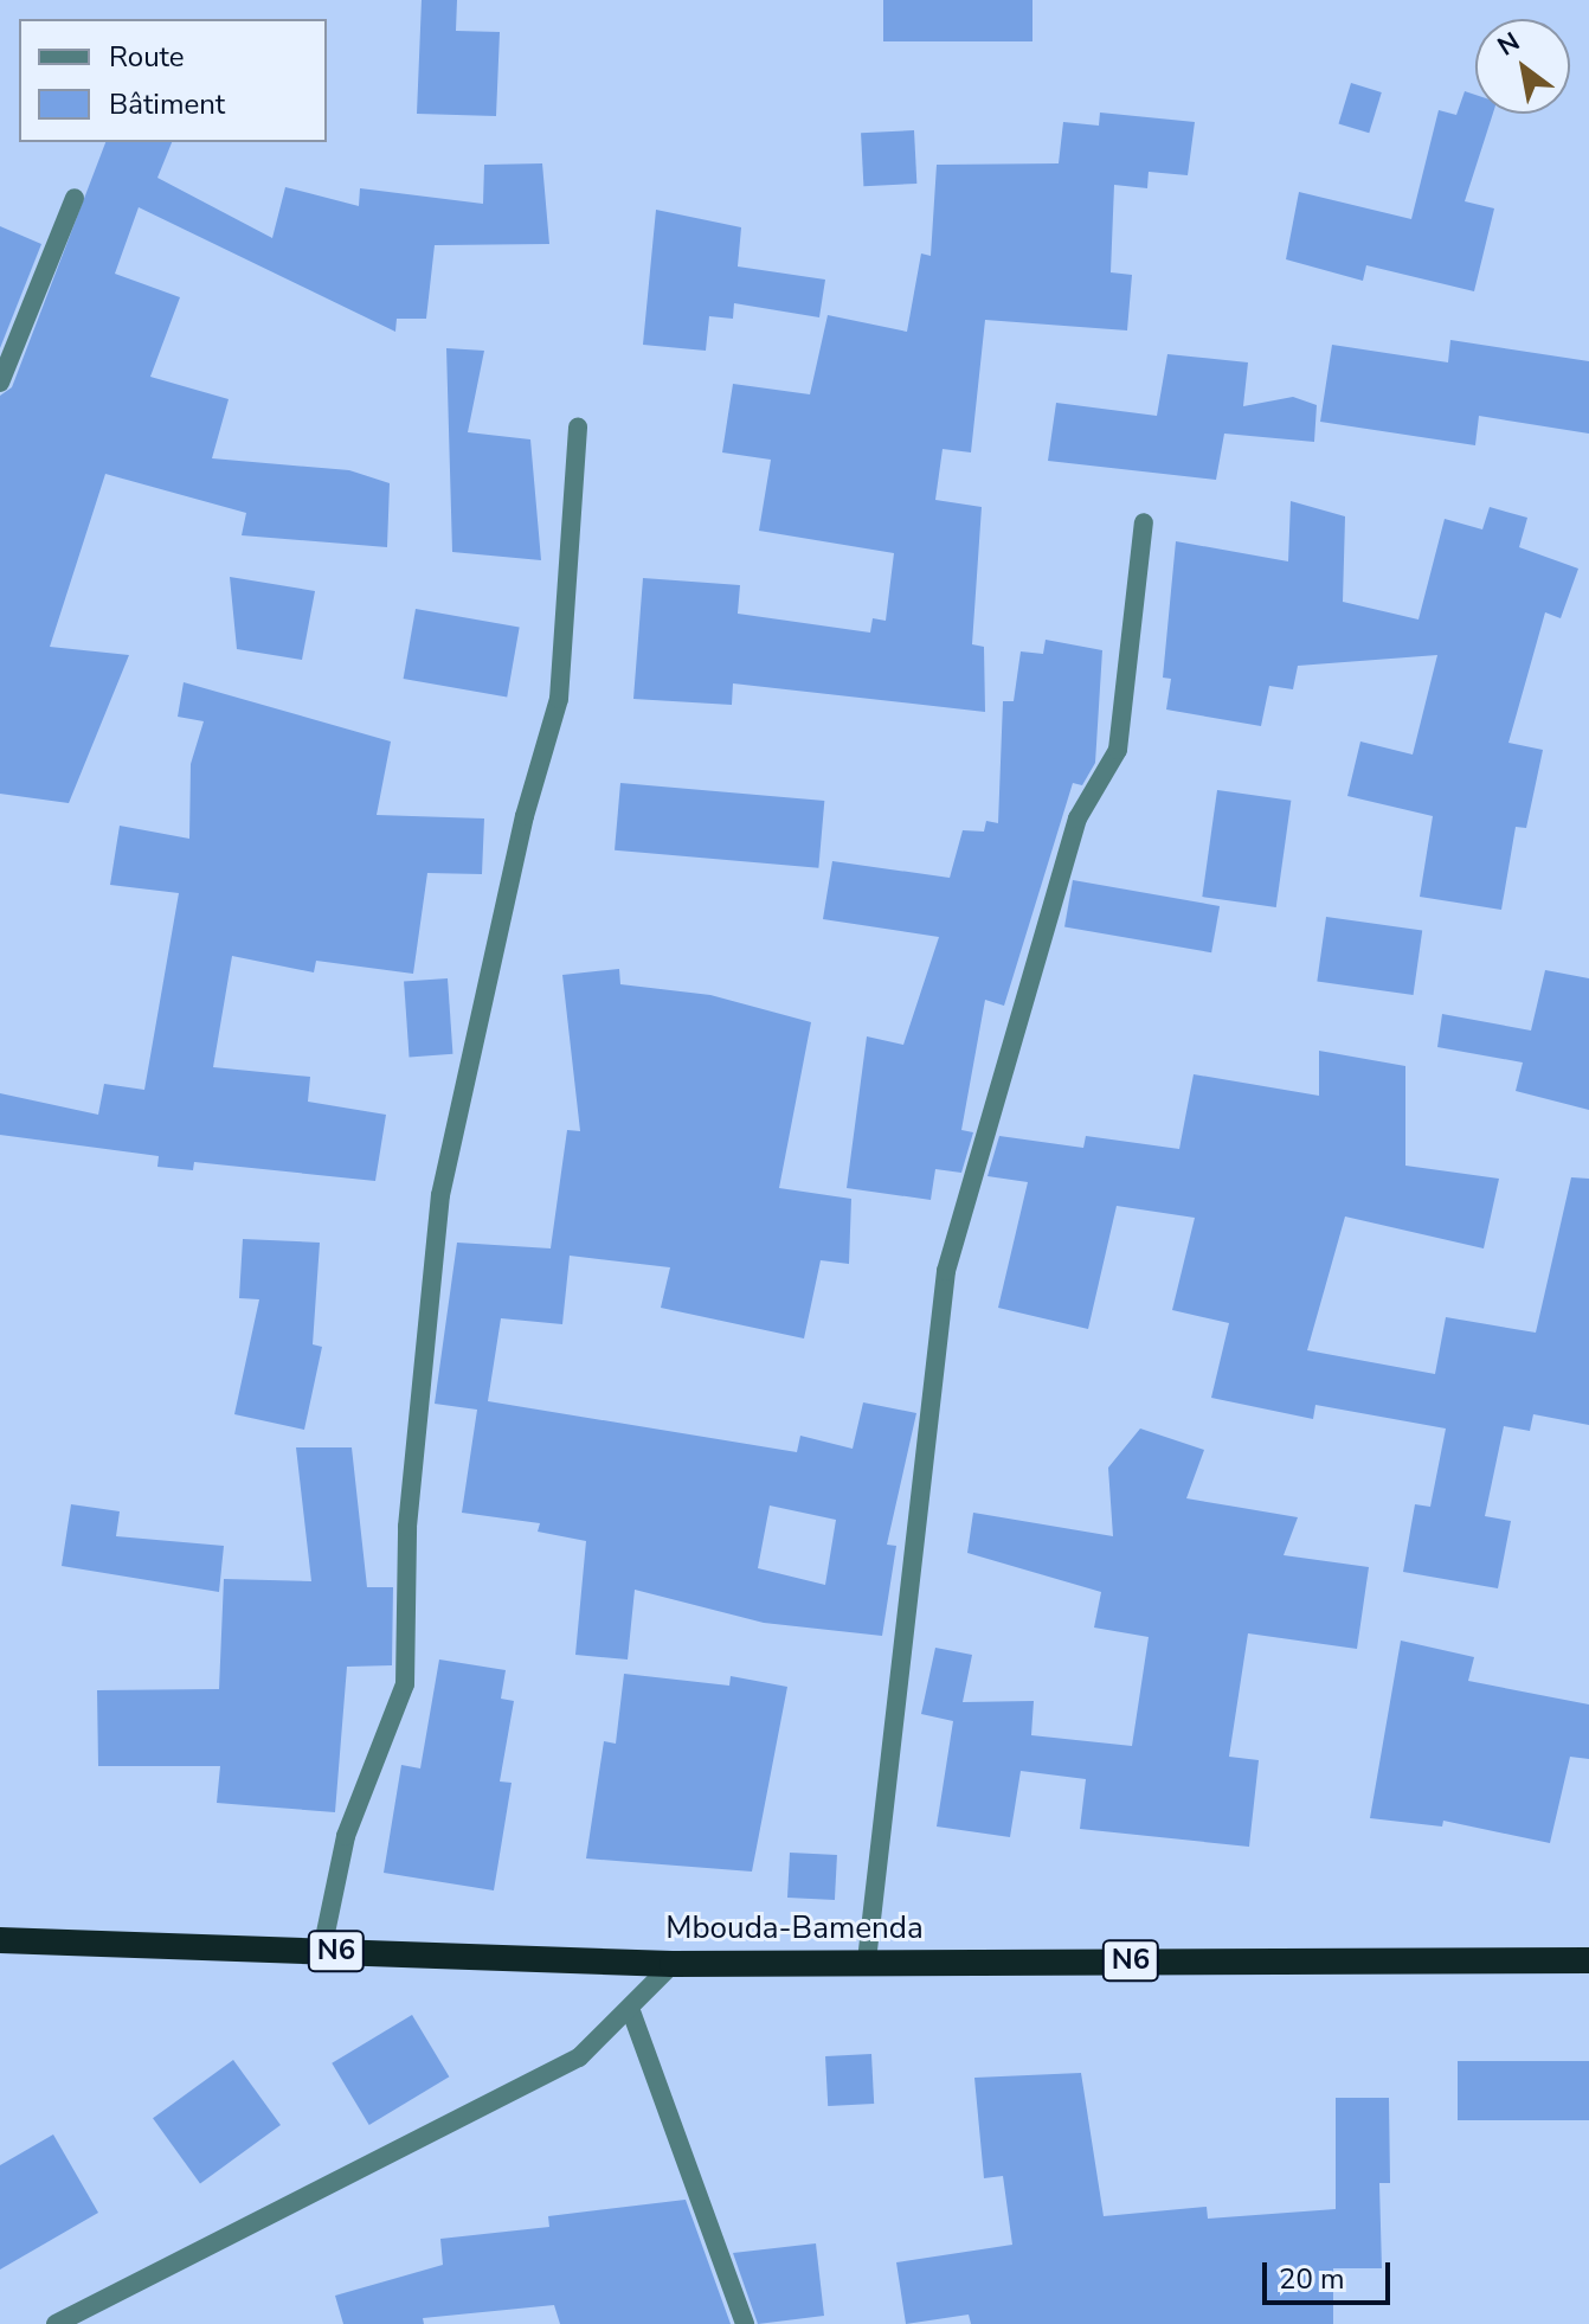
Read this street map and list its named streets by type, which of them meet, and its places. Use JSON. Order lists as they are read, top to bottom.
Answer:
{
  "streets": {
    "highway": ["Mbouda-Bamenda", "N6"]
  },
  "legend": ["Route", "Bâtiment"],
  "scale_bar": "20 m",
  "north": "top left"
}
